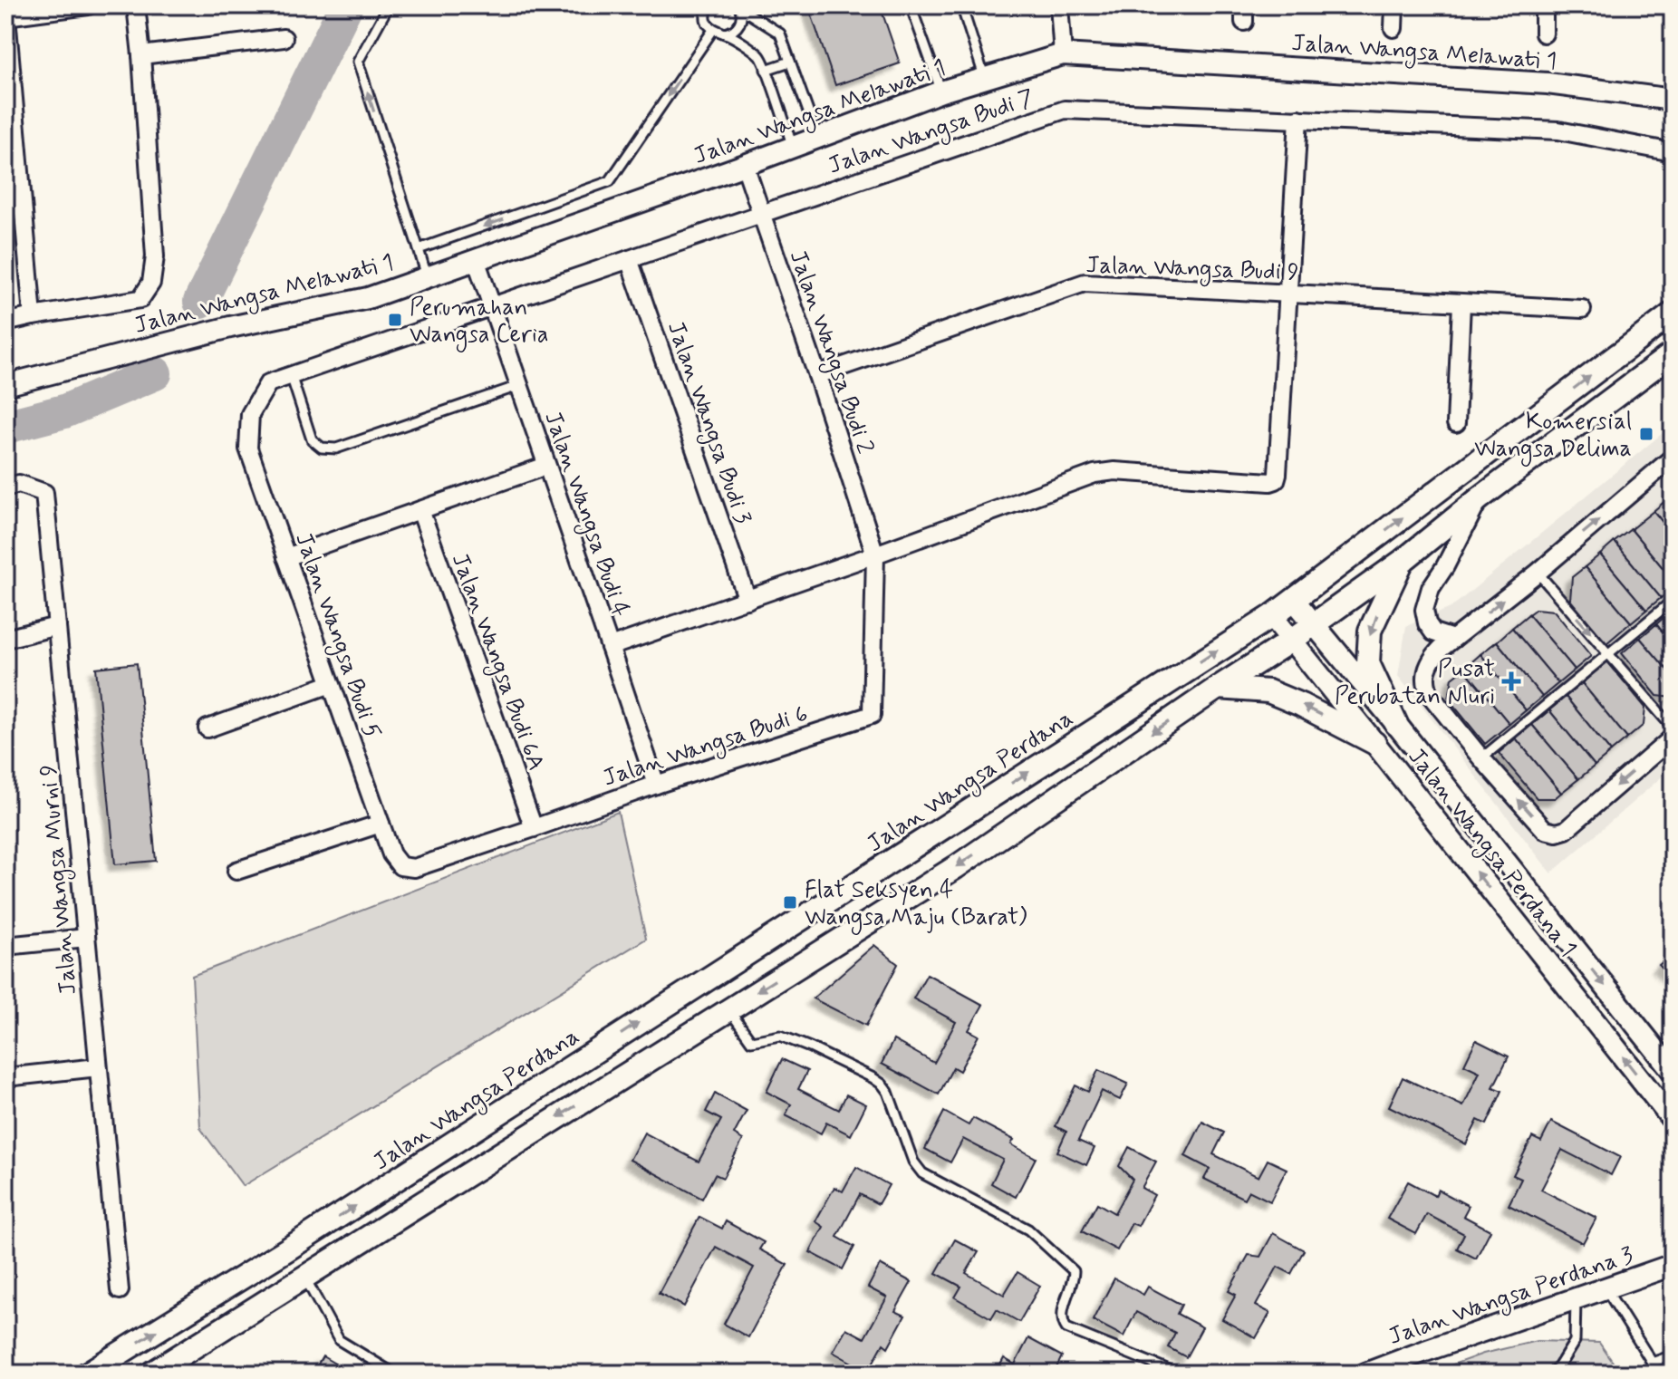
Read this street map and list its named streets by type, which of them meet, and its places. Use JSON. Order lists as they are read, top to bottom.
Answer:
{
  "streets": {
    "main road": ["Jalan Wangsa Perdana"],
    "street": [
      "Jalan Wangsa Melawati 1",
      "Jalan Wangsa Budi 7",
      "Jalan Wangsa Budi 9",
      "Jalan Wangsa Budi 2",
      "Jalan Wangsa Budi 3",
      "Jalan Wangsa Budi 4",
      "Jalan Wangsa Budi 5",
      "Jalan Wangsa Budi 6A",
      "Jalan Wangsa Budi 6",
      "Jalan Wangsa Perdana 1",
      "Jalan Wangsa Murni 9",
      "Jalan Wangsa Perdana 3"
    ]
  },
  "crossings": [
    ["Jalan Wangsa Melawati 1", "Jalan Wangsa Budi 2"],
    ["Jalan Wangsa Melawati 1", "Jalan Wangsa Budi 4"],
    ["Jalan Wangsa Budi 7", "Jalan Wangsa Budi 2"],
    ["Jalan Wangsa Budi 7", "Jalan Wangsa Budi 3"],
    ["Jalan Wangsa Budi 7", "Jalan Wangsa Budi 4"],
    ["Jalan Wangsa Budi 7", "Jalan Wangsa Budi 5"],
    ["Jalan Wangsa Budi 9", "Jalan Wangsa Budi 2"],
    ["Jalan Wangsa Budi 2", "Jalan Wangsa Budi 6"],
    ["Jalan Wangsa Budi 4", "Jalan Wangsa Budi 6"],
    ["Jalan Wangsa Budi 5", "Jalan Wangsa Budi 6"],
    ["Jalan Wangsa Budi 6A", "Jalan Wangsa Budi 6"],
    ["Jalan Wangsa Perdana", "Jalan Wangsa Perdana 1"]
  ],
  "places": {
    "transit": ["Perumahan Wangsa Ceria", "Komersial Wangsa Delima", "Flat Seksyen 4 Wangsa Maju (Barat)"],
    "health": ["Pusat Perubatan Nluri"]
  }
}
